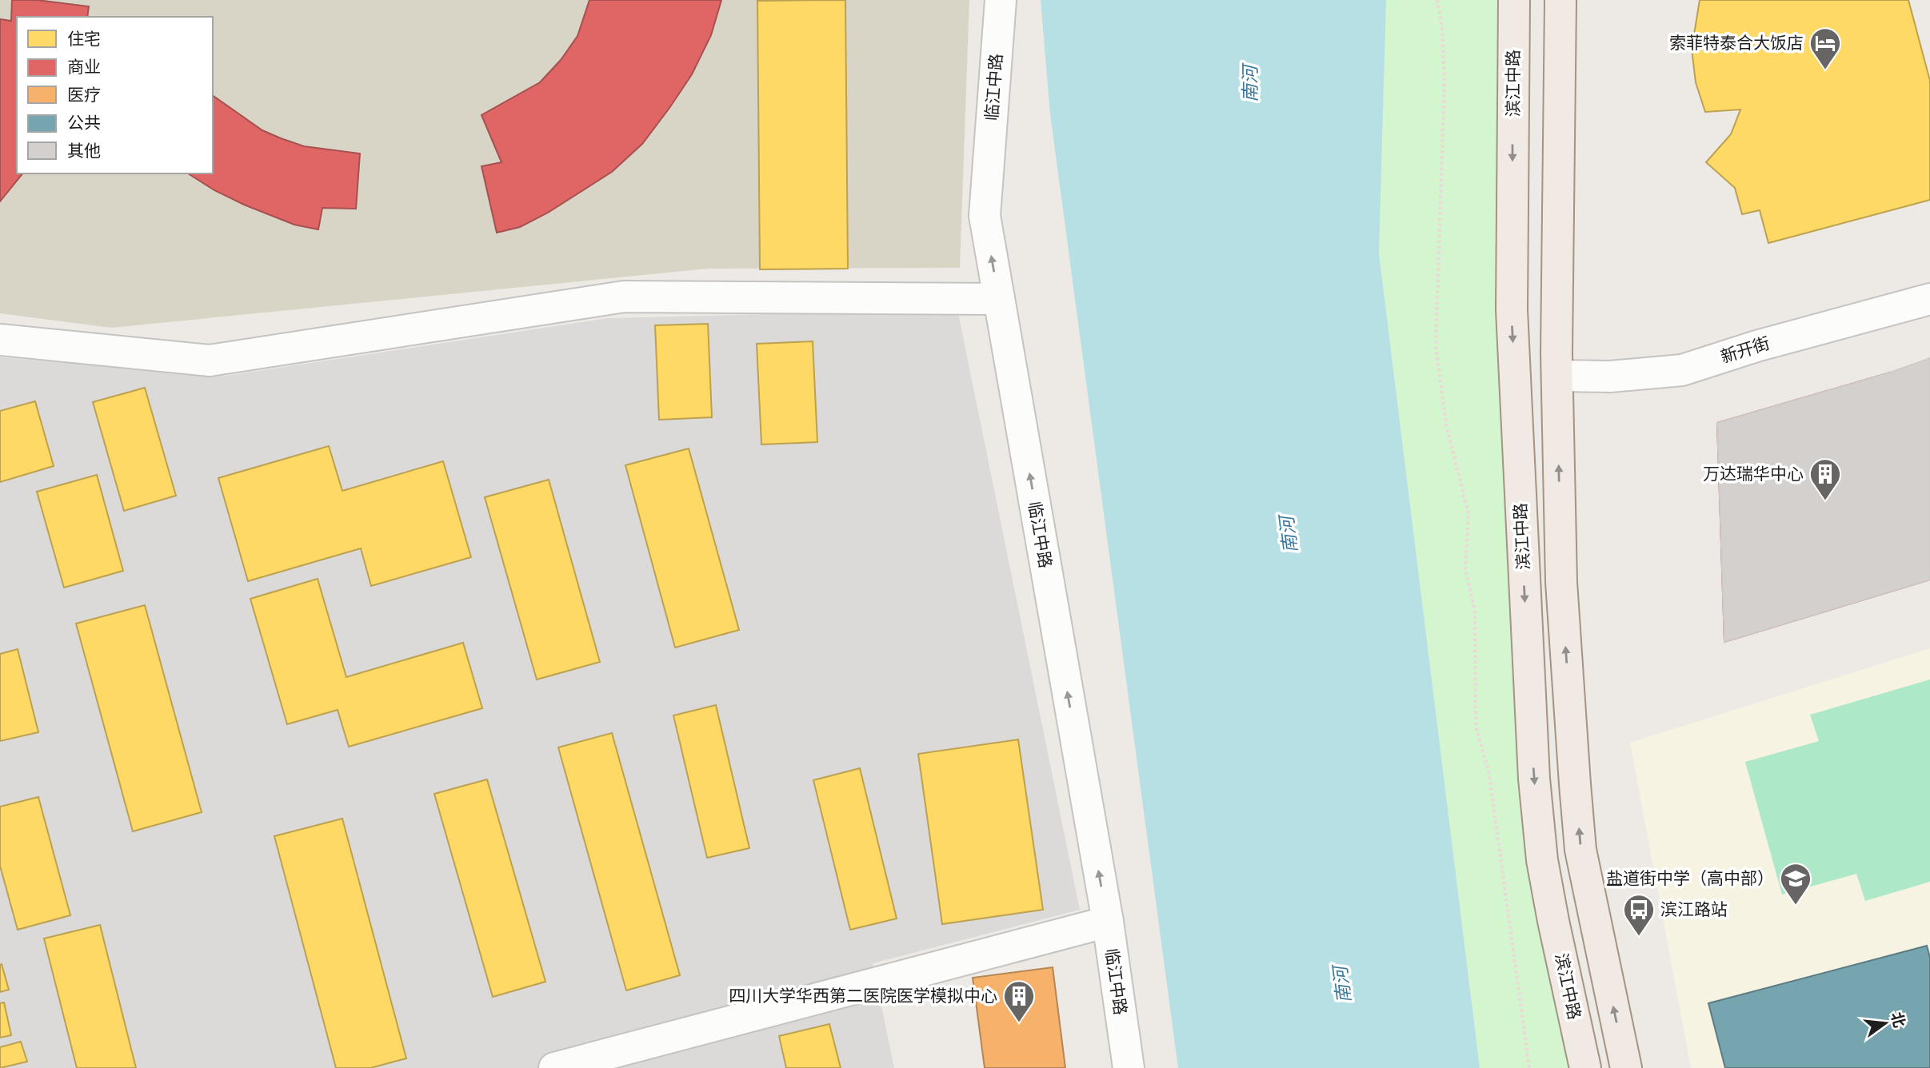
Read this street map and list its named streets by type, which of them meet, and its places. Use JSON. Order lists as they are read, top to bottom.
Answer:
{
  "streets": {
    "main road": ["滨江中路"],
    "street": ["临江中路", "新开街"]
  },
  "one_way": ["临江中路"],
  "water": ["南河"],
  "places": {
    "hotel": ["索菲特泰合大饭店"],
    "building": ["万达瑞华中心", "四川大学华西第二医院医学模拟中心"],
    "school or university": ["盐道街中学（高中部）"],
    "bus stop": ["滨江路站"]
  },
  "legend": [
    "住宅",
    "商业",
    "医疗",
    "公共",
    "其他"
  ],
  "north": "right"
}
